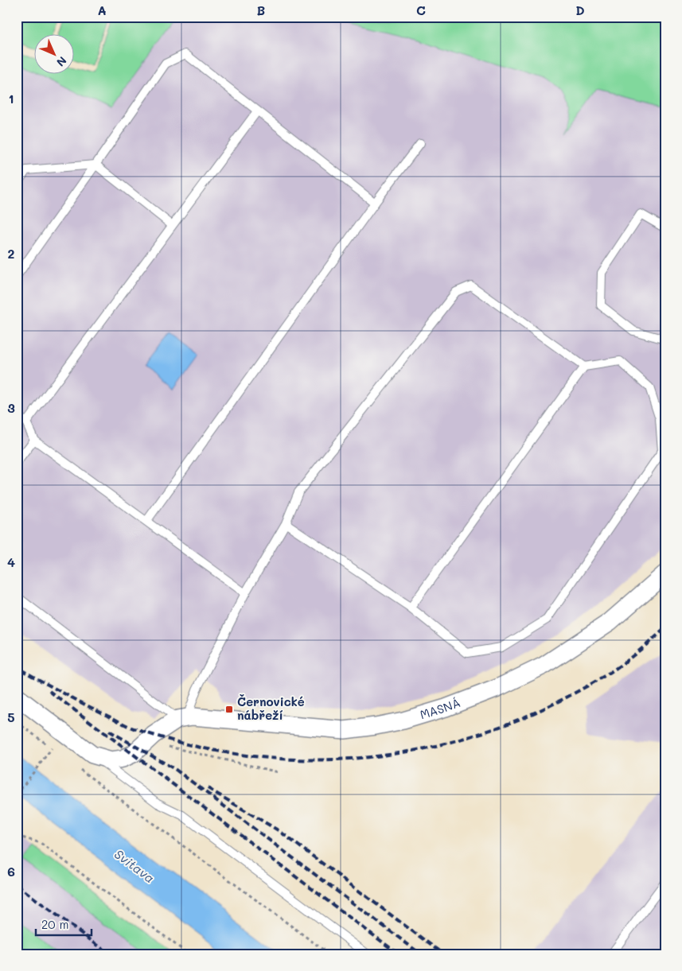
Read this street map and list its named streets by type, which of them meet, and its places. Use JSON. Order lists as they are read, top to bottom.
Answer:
{
  "streets": {
    "street": ["MASNÁ"]
  },
  "water": ["Svitava"],
  "places": {
    "transit": ["Černovické nábřeží"]
  },
  "scale_bar": "20 m",
  "north": "bottom right",
  "grid": {
    "columns": [
      "A",
      "B",
      "C",
      "D"
    ],
    "rows": [
      "1",
      "2",
      "3",
      "4",
      "5",
      "6"
    ]
  }
}
